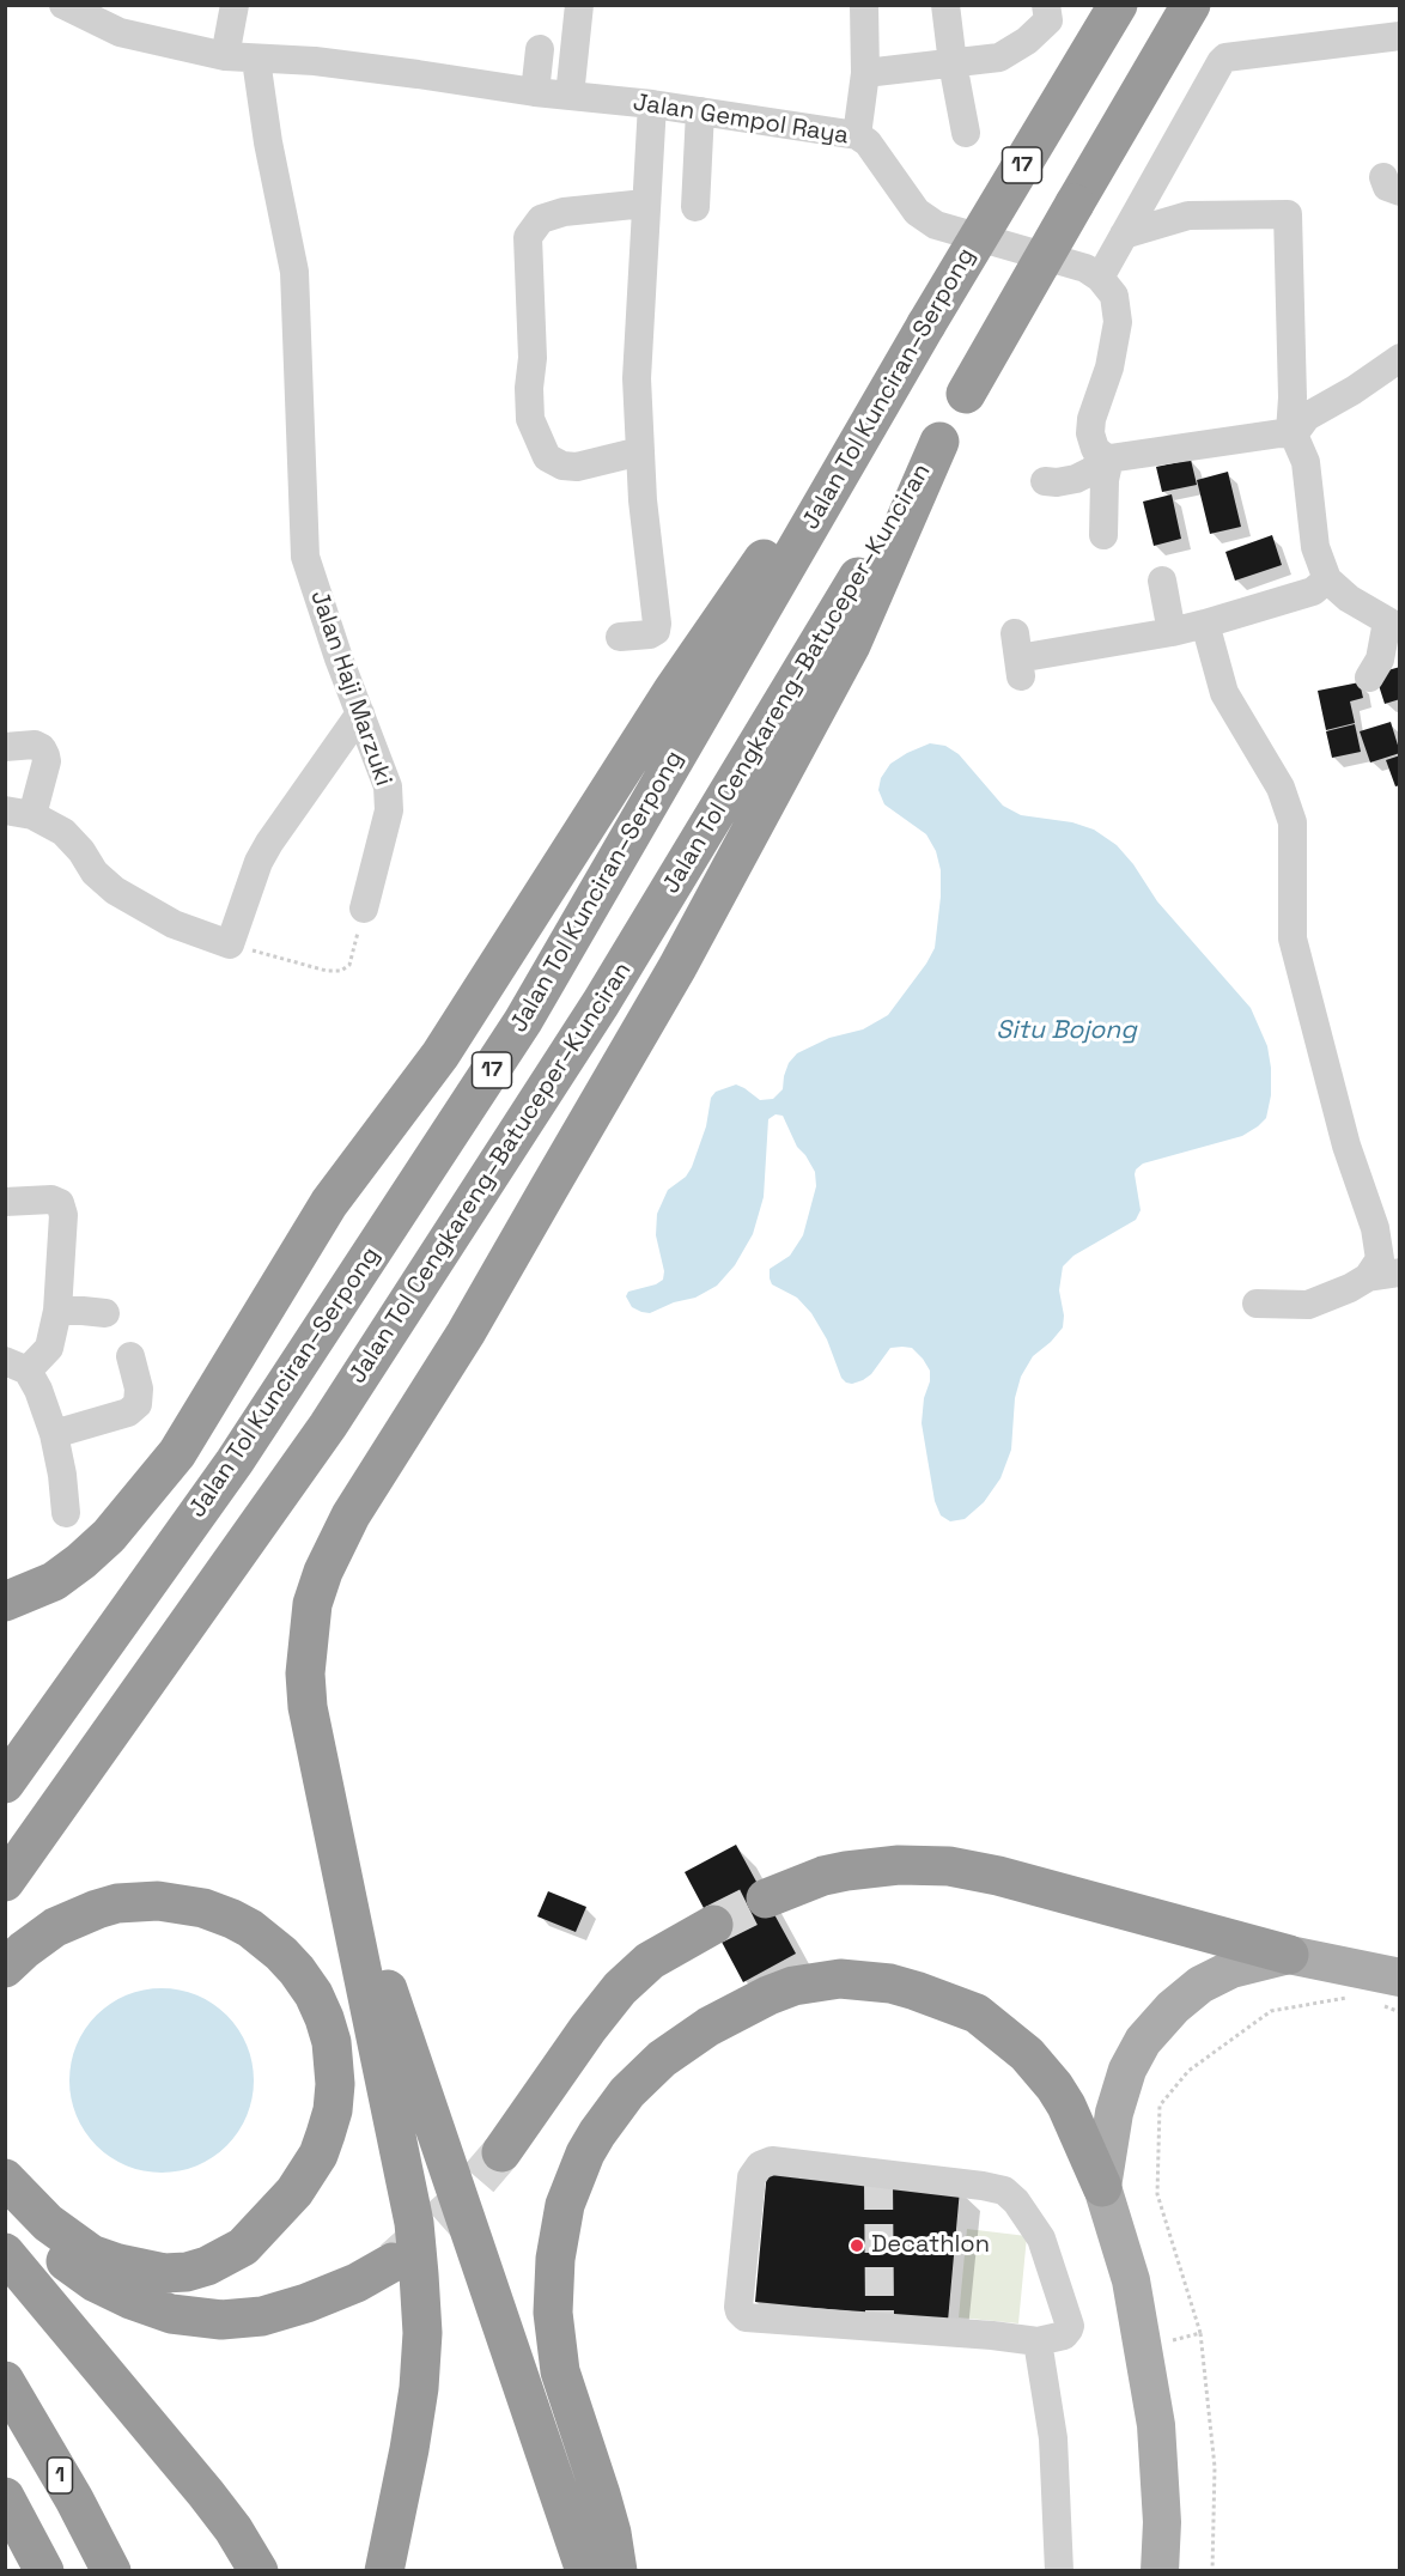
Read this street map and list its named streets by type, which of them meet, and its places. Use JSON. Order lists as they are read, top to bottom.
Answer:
{
  "streets": {
    "highway": [
      "17",
      "Jalan Tol Kunciran–Serpong",
      "Jalan Tol Cengkareng–Batuceper–Kunciran",
      "1"
    ],
    "street": ["Jalan Gempol Raya", "Jalan Haji Marzuki"]
  },
  "crossings": [
    ["Jalan Gempol Raya", "Jalan Haji Marzuki"],
    ["17", "Jalan Tol Cengkareng–Batuceper–Kunciran"]
  ],
  "water": ["Situ Bojong"],
  "places": ["Decathlon"]
}
